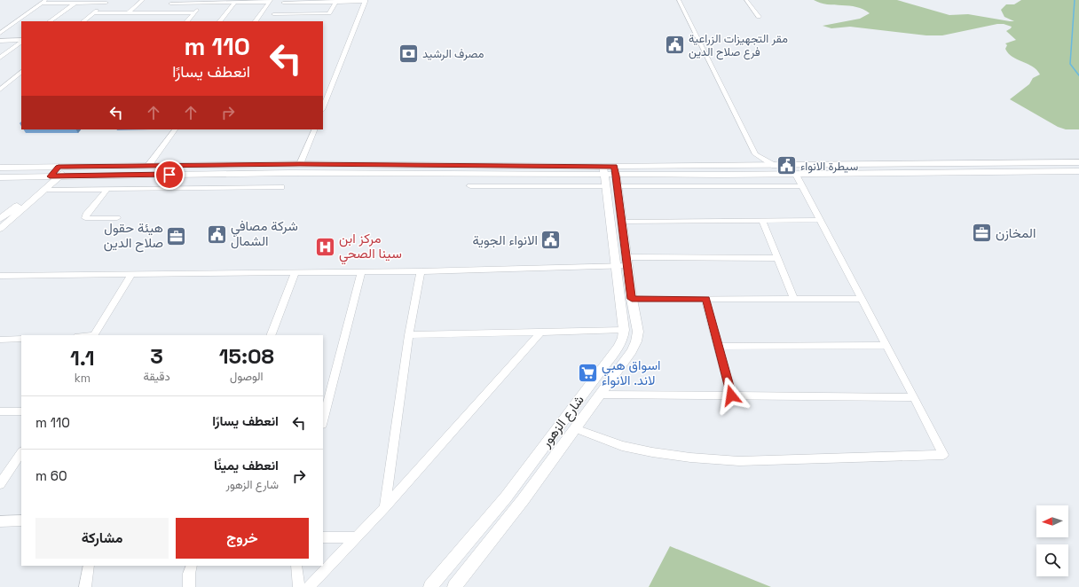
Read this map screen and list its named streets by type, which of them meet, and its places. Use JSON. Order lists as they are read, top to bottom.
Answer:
{
  "streets": {
    "main road": ["شارع الزهور"]
  },
  "places": {
    "public building": [
      "مقر التجهيزات الزراعية فرع صلاح الدين",
      "سيطرة الانواء",
      "شركة مصافي الشمال",
      "الانواء الجوية"
    ],
    "bank": ["مصرف الرشيد"],
    "office": ["المخازن", "هيئة حقول صلاح الدين"],
    "hospital": ["مركز ابن سينا الصحي"],
    "supermarket": ["اسواق هبي لاند. الانواء"]
  },
  "north": "left",
  "page": {
    "turn": ["110 m", "انعطف يسارًا"],
    "eta": [
      "15:08",
      "الوصول",
      "3",
      "دقيقة",
      "1.1",
      "km"
    ],
    "list": [
      {
        "name": "انعطف يسارًا",
        "value": "110 m"
      },
      {
        "name": "انعطف يمينًا",
        "note": "شارع الزهور",
        "value": "60 m"
      }
    ],
    "buttons": ["خروج", "مشاركة"]
  }
}
